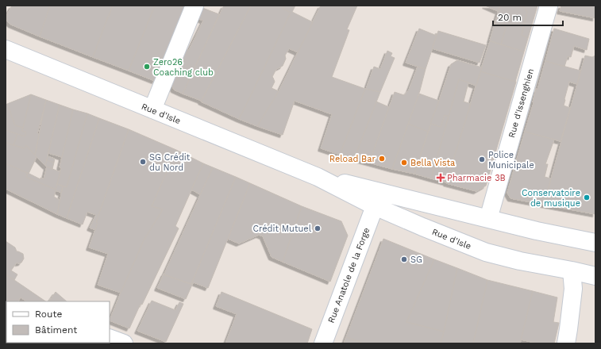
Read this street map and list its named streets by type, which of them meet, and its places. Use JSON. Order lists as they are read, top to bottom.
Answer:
{
  "streets": {
    "street": ["Rue d'Issenghien", "Rue d'Isle", "Rue Anatole de la Forge"]
  },
  "crossings": [
    ["Rue d'Issenghien", "Rue d'Isle"],
    ["Rue d'Isle", "Rue Anatole de la Forge"]
  ],
  "places": {
    "other": [
      "Zero26 Coaching club",
      "Reload Bar",
      "Police Municipale",
      "SG Crédit du Nord",
      "Bella Vista",
      "Conservatoire de musique",
      "Crédit Mutuel",
      "SG"
    ],
    "health": ["Pharmacie 3B"]
  },
  "legend": ["Route", "Bâtiment"],
  "scale_bar": "20 m"
}
